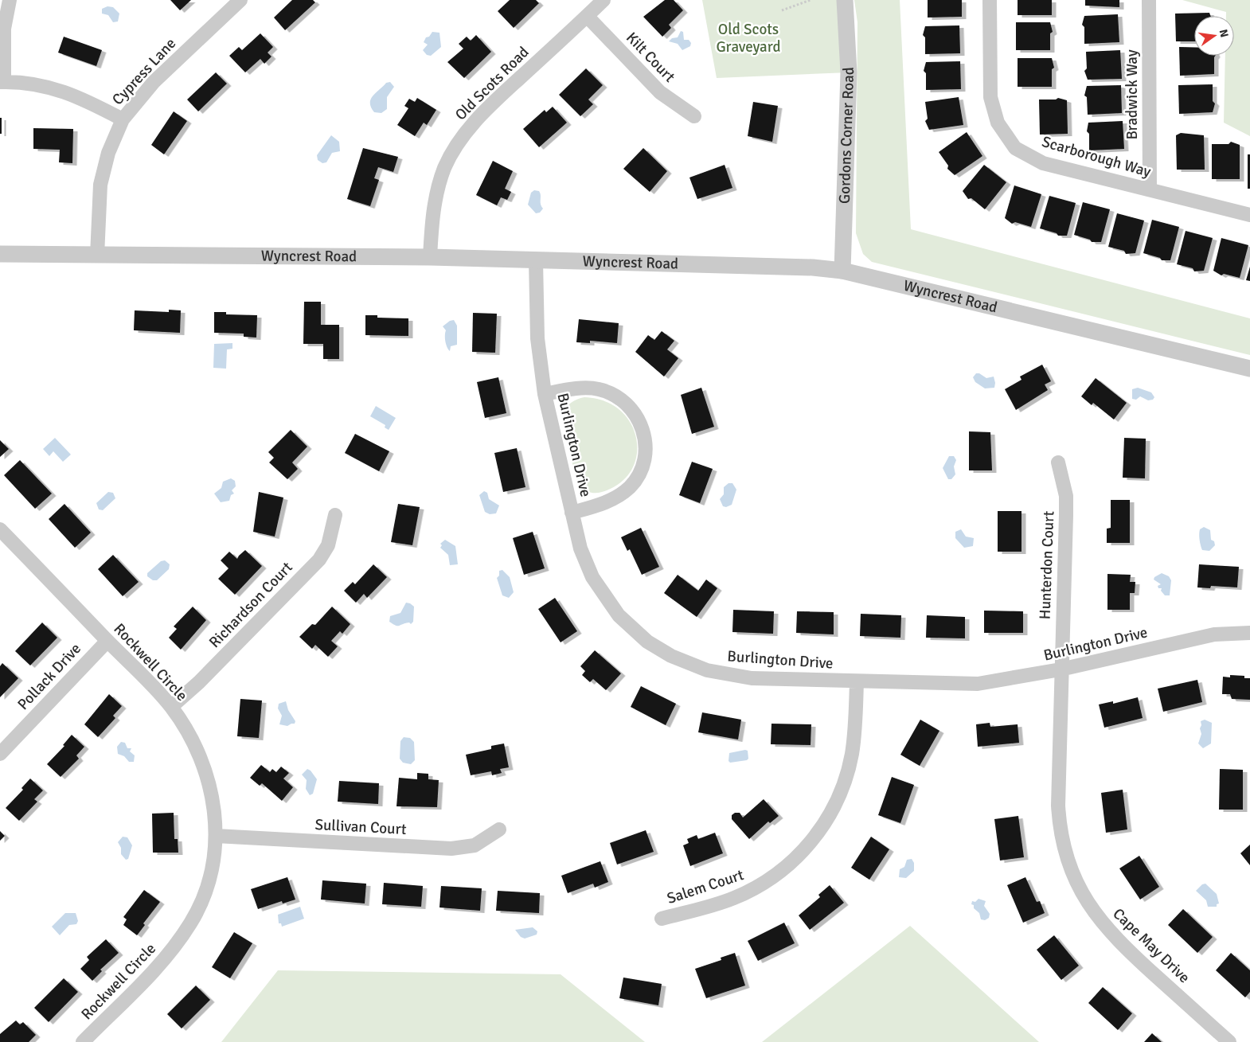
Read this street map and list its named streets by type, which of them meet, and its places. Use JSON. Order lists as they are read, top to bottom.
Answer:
{
  "streets": {
    "street": [
      "Kilt Court",
      "Cypress Lane",
      "Old Scots Road",
      "Bradwick Way",
      "Gordons Corner Road",
      "Scarborough Way",
      "Wyncrest Road",
      "Burlington Drive",
      "Hunterdon Court",
      "Richardson Court",
      "Rockwell Circle",
      "Pollack Drive",
      "Sullivan Court",
      "Salem Court",
      "Cape May Drive"
    ]
  },
  "crossings": [
    ["Kilt Court", "Old Scots Road"],
    ["Cypress Lane", "Wyncrest Road"],
    ["Old Scots Road", "Wyncrest Road"],
    ["Bradwick Way", "Scarborough Way"],
    ["Gordons Corner Road", "Wyncrest Road"],
    ["Wyncrest Road", "Burlington Drive"],
    ["Burlington Drive", "Hunterdon Court"],
    ["Burlington Drive", "Salem Court"],
    ["Burlington Drive", "Cape May Drive"],
    ["Hunterdon Court", "Cape May Drive"],
    ["Richardson Court", "Rockwell Circle"],
    ["Rockwell Circle", "Pollack Drive"],
    ["Rockwell Circle", "Sullivan Court"]
  ],
  "parks": ["Old Scots Graveyard"],
  "north": "right"
}
